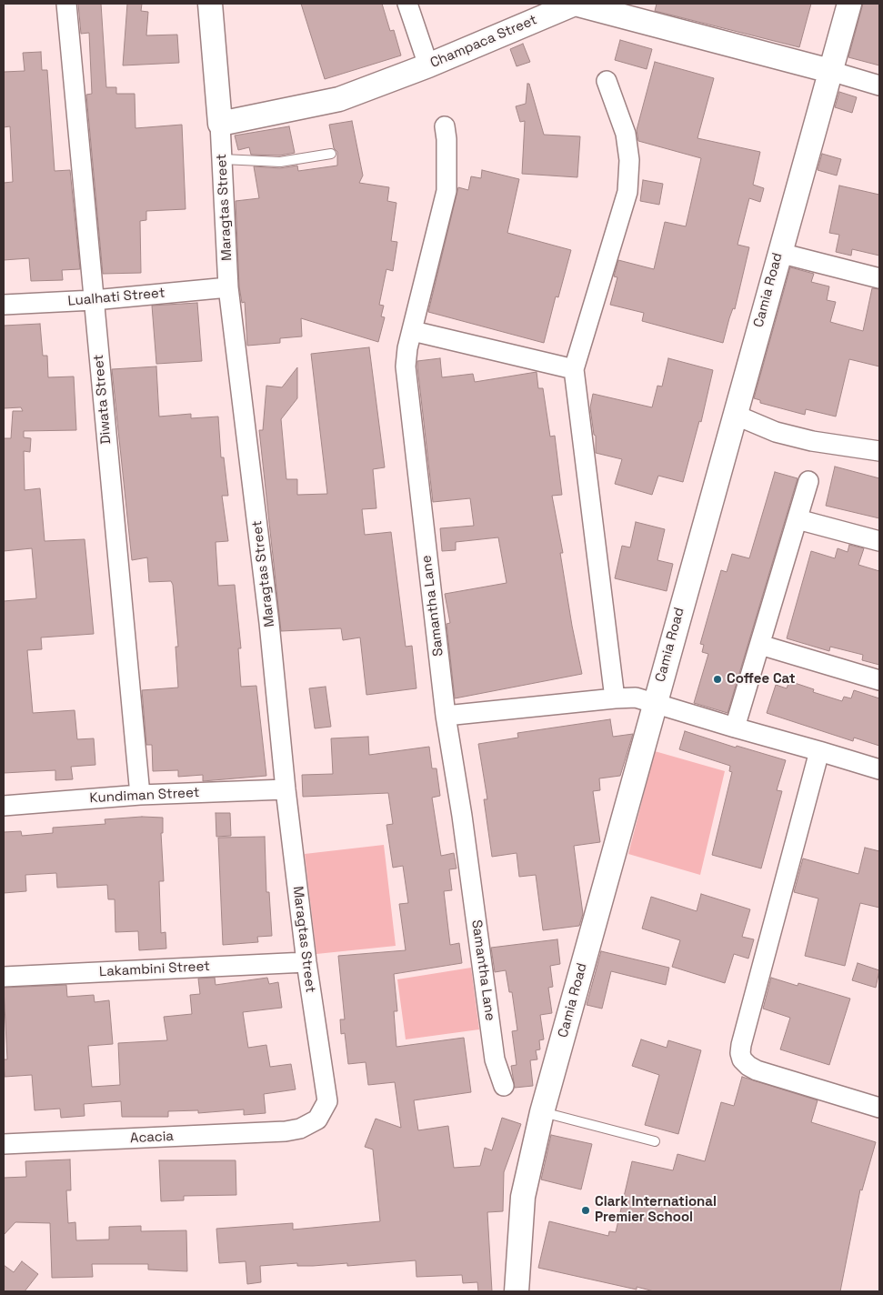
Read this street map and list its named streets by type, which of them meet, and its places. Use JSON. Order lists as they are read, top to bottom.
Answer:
{
  "streets": {
    "street": [
      "Champaca Street",
      "Maragtas Street",
      "Camia Road",
      "Lualhati Street",
      "Diwata Street",
      "Samantha Lane",
      "Kundiman Street",
      "Lakambini Street",
      "Acacia"
    ]
  },
  "crossings": [
    ["Champaca Street", "Maragtas Street"],
    ["Champaca Street", "Camia Road"],
    ["Maragtas Street", "Lualhati Street"],
    ["Maragtas Street", "Kundiman Street"],
    ["Maragtas Street", "Lakambini Street"],
    ["Maragtas Street", "Acacia"],
    ["Lualhati Street", "Diwata Street"],
    ["Diwata Street", "Kundiman Street"]
  ],
  "places": ["Coffee Cat", "Clark International Premier School"]
}
